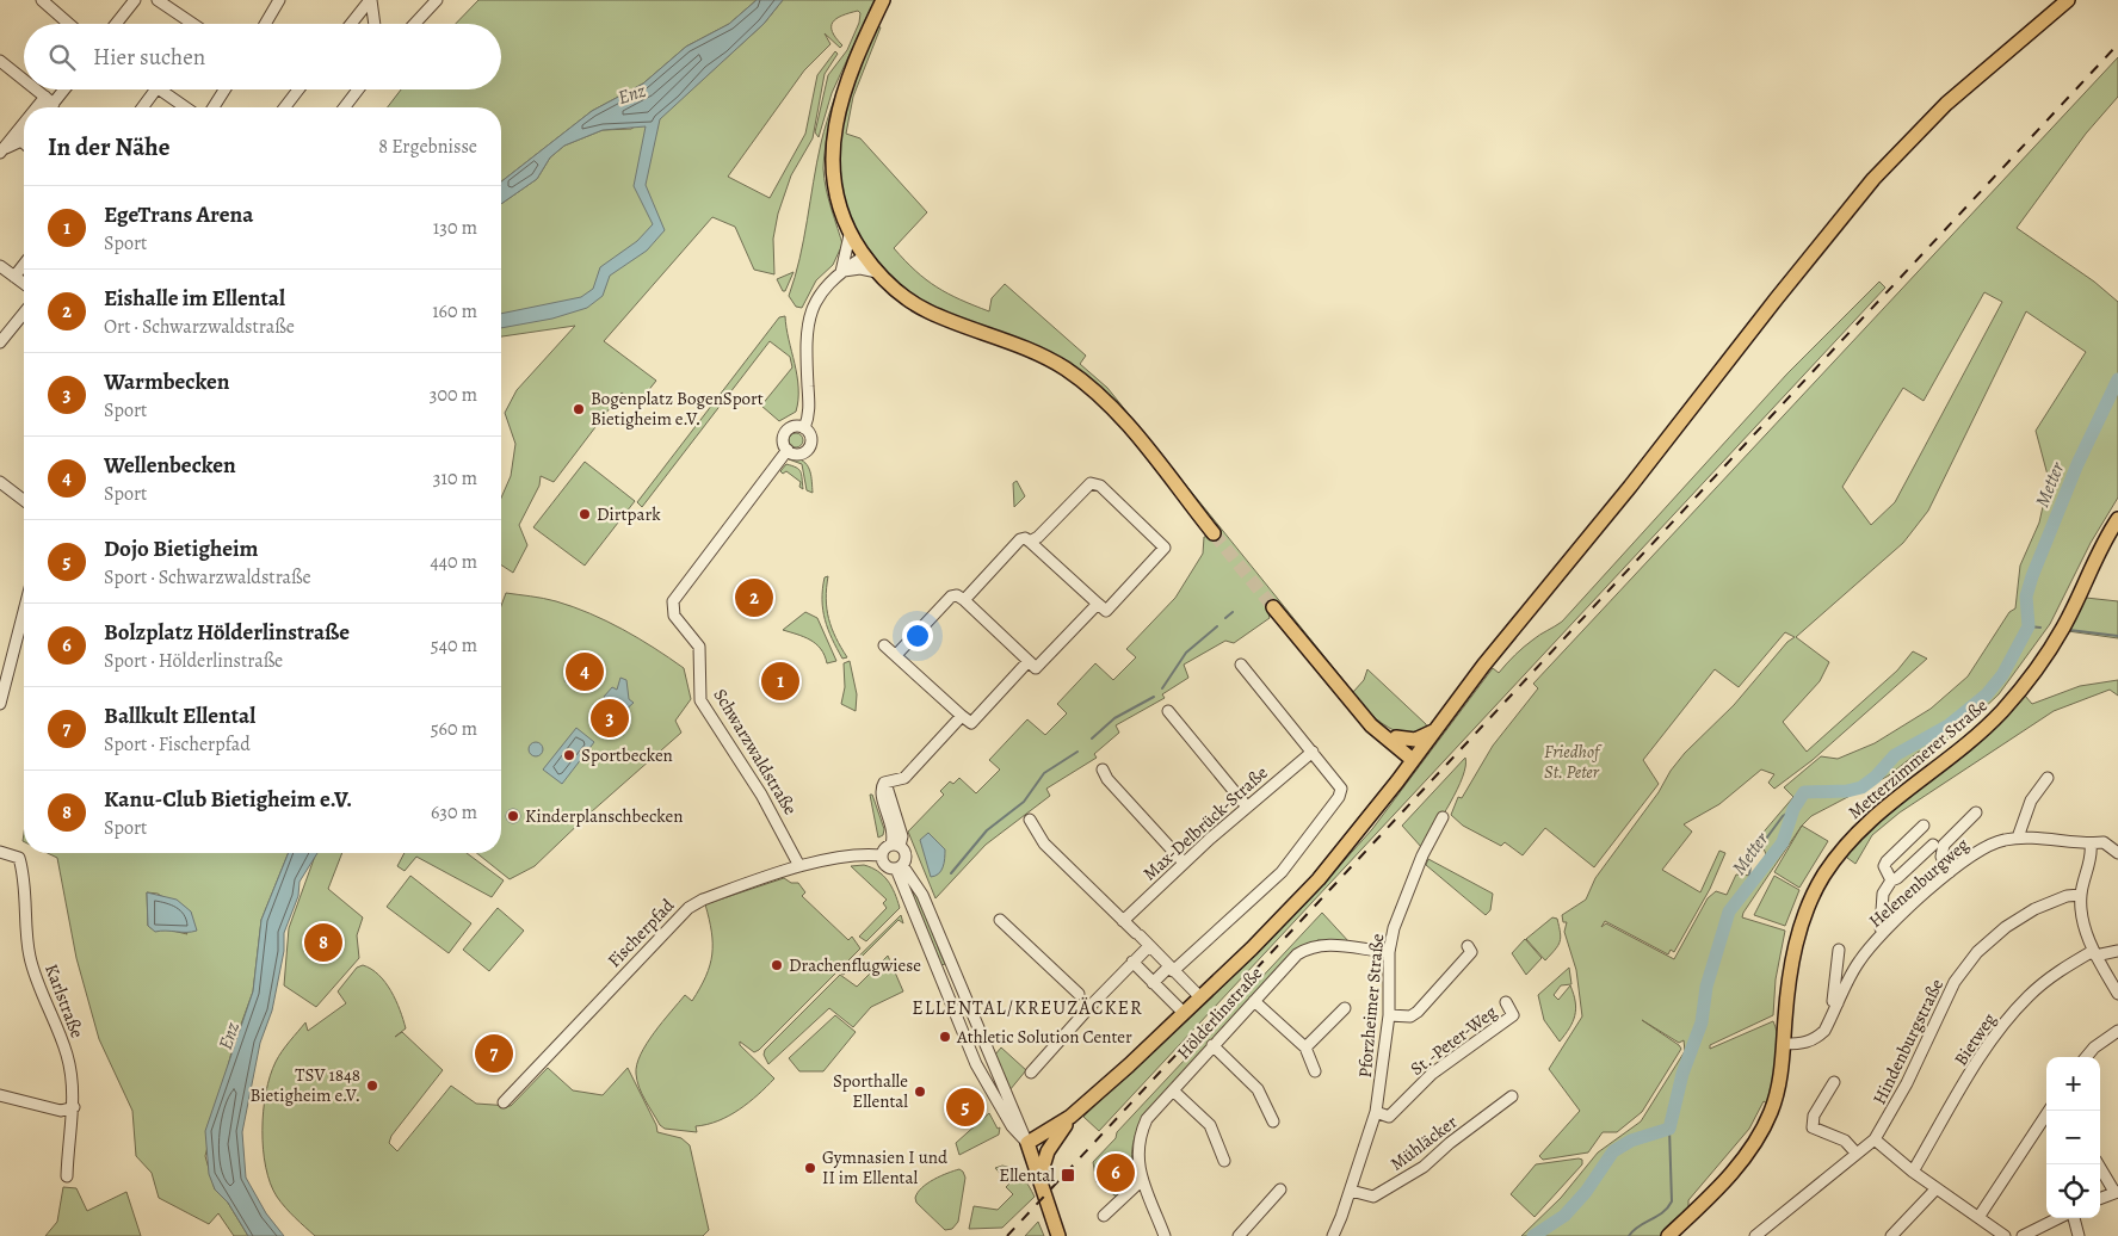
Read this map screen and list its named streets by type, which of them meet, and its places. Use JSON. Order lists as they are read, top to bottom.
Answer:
{
  "streets": {
    "main road": ["Metterzimmerer Straße"],
    "street": [
      "Schwarzwaldstraße",
      "Max-Delbrück-Straße",
      "Helenenburgweg",
      "Fischerpfad",
      "Karlstraße",
      "Pforzheimer Straße",
      "Hölderlinstraße",
      "Bietweg",
      "St.-Peter-Weg",
      "Hindenburgstraße",
      "Mühläcker"
    ]
  },
  "crossings": [
    ["Schwarzwaldstraße", "Fischerpfad"],
    ["Metterzimmerer Straße", "Helenenburgweg"],
    ["Pforzheimer Straße", "Hölderlinstraße"],
    ["Pforzheimer Straße", "St.-Peter-Weg"],
    ["Pforzheimer Straße", "Mühläcker"]
  ],
  "districts": ["ELLENTAL/KREUZÄCKER"],
  "water": ["Enz", "Metter"],
  "parks": ["Friedhof St. Peter"],
  "places": {
    "other": [
      "Bogenplatz BogenSport Bietigheim e.V.",
      "Dirtpark",
      "Sportbecken",
      "Kinderplanschbecken",
      "Drachenflugwiese",
      "Athletic Solution Center",
      "TSV 1848 Bietigheim e.V.",
      "Sporthalle Ellental",
      "Gymnasien I und II im Ellental"
    ],
    "transit": ["Ellental"]
  },
  "page": {
    "search": "Hier suchen",
    "heading": ["In der Nähe", "8 Ergebnisse"],
    "list": [
      {
        "mark": "1",
        "name": "EgeTrans Arena",
        "note": "Sport",
        "value": "130 m"
      },
      {
        "mark": "2",
        "name": "Eishalle im Ellental",
        "note": "Ort · Schwarzwaldstraße",
        "value": "160 m"
      },
      {
        "mark": "3",
        "name": "Warmbecken",
        "note": "Sport",
        "value": "300 m"
      },
      {
        "mark": "4",
        "name": "Wellenbecken",
        "note": "Sport",
        "value": "310 m"
      },
      {
        "mark": "5",
        "name": "Dojo Bietigheim",
        "note": "Sport · Schwarzwaldstraße",
        "value": "440 m"
      },
      {
        "mark": "6",
        "name": "Bolzplatz Hölderlinstraße",
        "note": "Sport · Hölderlinstraße",
        "value": "540 m"
      },
      {
        "mark": "7",
        "name": "Ballkult Ellental",
        "note": "Sport · Fischerpfad",
        "value": "560 m"
      },
      {
        "mark": "8",
        "name": "Kanu-Club Bietigheim e.V.",
        "note": "Sport",
        "value": "630 m"
      }
    ],
    "pins": [
      "2",
      "4",
      "1",
      "3",
      "8",
      "7",
      "5",
      "6"
    ],
    "map_buttons": ["+", "−"]
  }
}
